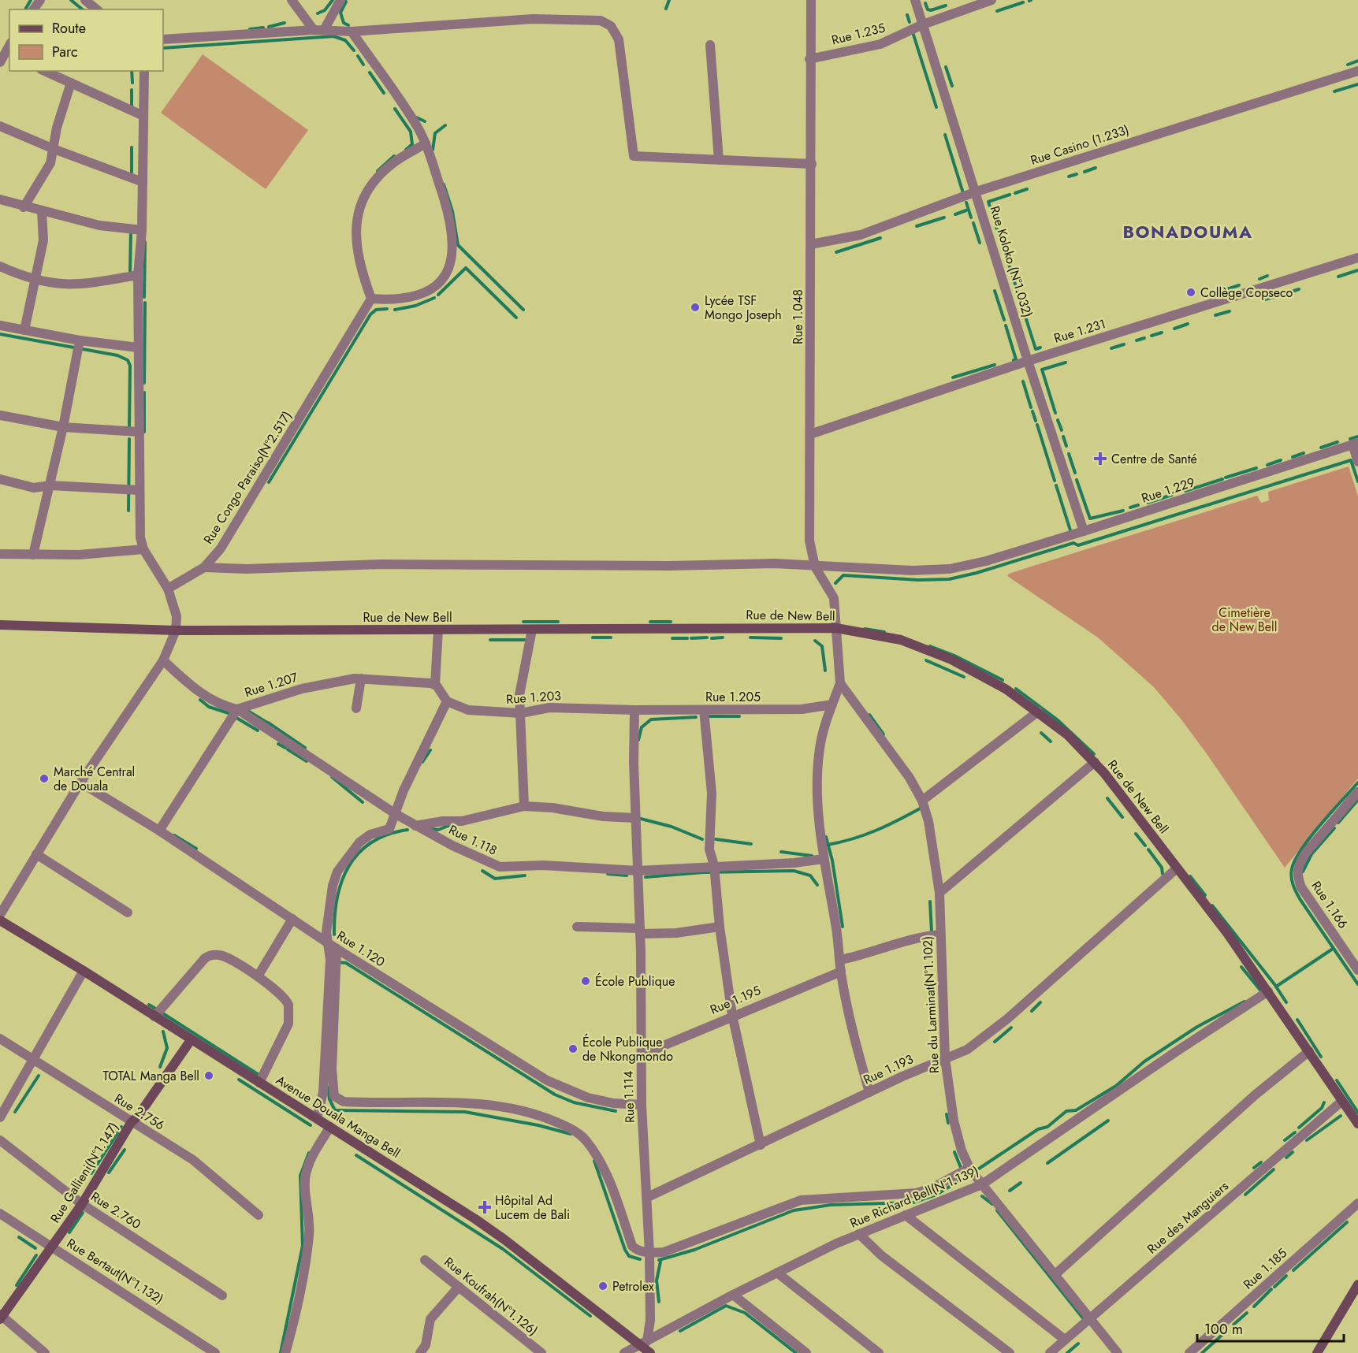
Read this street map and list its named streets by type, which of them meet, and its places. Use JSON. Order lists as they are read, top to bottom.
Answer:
{
  "streets": {
    "main road": ["Rue de New Bell", "Avenue Douala Manga Bell", "Rue Gallieni(N°1.147)"],
    "street": [
      "Rue 1.235",
      "Rue Casino (1.233)",
      "Rue Koloko (N°1.032)",
      "Rue 1.048",
      "Rue 1.231",
      "Rue Congo Paraiso(N°2.517)",
      "Rue 1.229",
      "Rue 1.207",
      "Rue 1.205",
      "Rue 1.203",
      "Rue 1.118",
      "Rue 1.166",
      "Rue 1.120",
      "Rue 1.195",
      "Rue du Larminat(N°1.102)",
      "Rue 1.193",
      "Rue 1.114",
      "Rue 2.756",
      "Rue Richard Bell(N°1.139)",
      "Rue 2.760",
      "Rue des Manguiers",
      "Rue 1.185",
      "Rue Bertaut(N°1.132)",
      "Rue Koufrah(N°1.126)"
    ]
  },
  "crossings": [
    ["Rue 1.235", "Rue Koloko (N°1.032)"],
    ["Rue 1.235", "Rue 1.048"],
    ["Rue Casino (1.233)", "Rue Koloko (N°1.032)"],
    ["Rue Casino (1.233)", "Rue 1.048"],
    ["Rue Koloko (N°1.032)", "Rue 1.231"],
    ["Rue Koloko (N°1.032)", "Rue 1.229"],
    ["Rue 1.048", "Rue 1.231"],
    ["Rue 1.048", "Rue 1.229"],
    ["Rue 1.048", "Rue de New Bell"],
    ["Rue Congo Paraiso(N°2.517)", "Rue 1.229"],
    ["Rue de New Bell", "Rue 1.193"],
    ["Rue de New Bell", "Rue Richard Bell(N°1.139)"],
    ["Rue de New Bell", "Rue des Manguiers"],
    ["Rue 1.207", "Rue 1.118"],
    ["Rue 1.207", "Rue 1.120"],
    ["Rue 1.205", "Rue 1.203"],
    ["Rue 1.205", "Rue 1.114"],
    ["Rue 1.203", "Rue 1.114"],
    ["Rue 1.118", "Rue 1.114"],
    ["Rue 1.120", "Rue 1.114"],
    ["Rue 1.195", "Rue 1.114"],
    ["Rue du Larminat(N°1.102)", "Rue 1.193"],
    ["Rue du Larminat(N°1.102)", "Rue Richard Bell(N°1.139)"],
    ["Rue du Larminat(N°1.102)", "Rue des Manguiers"],
    ["Rue 1.193", "Rue 1.114"],
    ["Rue 1.114", "Avenue Douala Manga Bell"],
    ["Rue 1.114", "Rue Richard Bell(N°1.139)"],
    ["Rue 2.756", "Rue Gallieni(N°1.147)"],
    ["Avenue Douala Manga Bell", "Rue Gallieni(N°1.147)"],
    ["Avenue Douala Manga Bell", "Rue Richard Bell(N°1.139)"],
    ["Rue Gallieni(N°1.147)", "Rue 2.760"],
    ["Rue Gallieni(N°1.147)", "Rue Bertaut(N°1.132)"]
  ],
  "districts": ["BONADOUMA"],
  "parks": ["Cimetière de New Bell"],
  "places": {
    "other": [
      "Collège Copseco",
      "Lycée TSF Mongo Joseph",
      "Marché Central de Douala",
      "École Publique",
      "École Publique de Nkongmondo",
      "TOTAL Manga Bell",
      "Petrolex"
    ],
    "health": ["Centre de Santé", "Hôpital Ad Lucem de Bali"]
  },
  "legend": ["Route", "Parc"],
  "scale_bar": "100 m"
}
